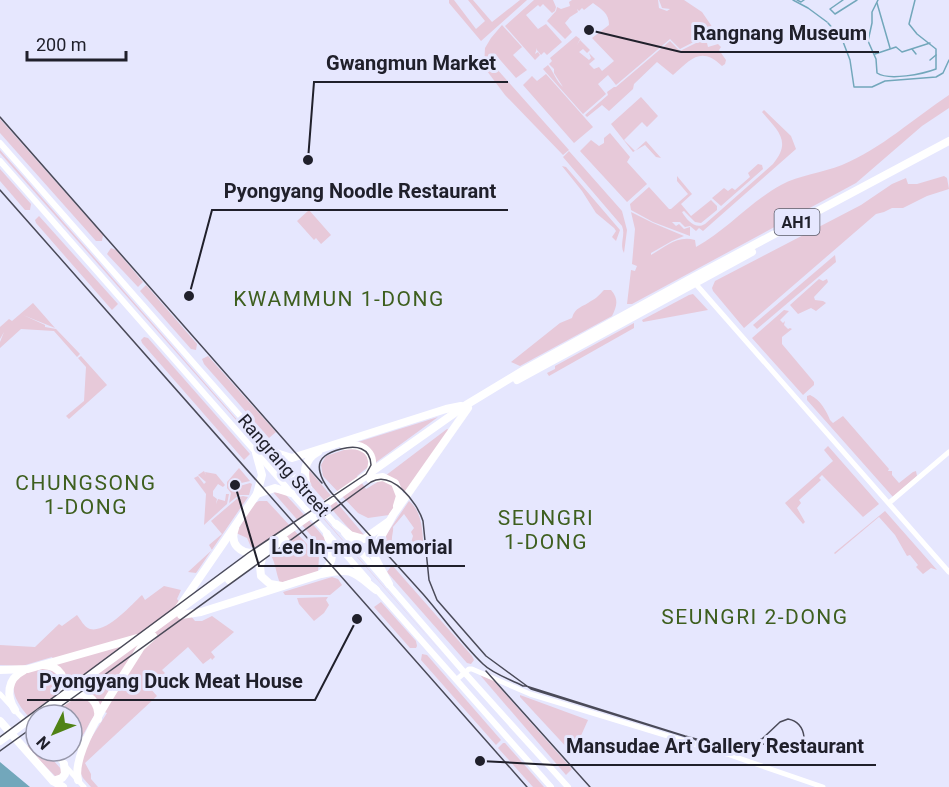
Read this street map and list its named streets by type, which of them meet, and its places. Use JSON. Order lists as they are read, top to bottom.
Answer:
{
  "streets": {
    "highway": ["AH1"],
    "main road": ["Rangrang Street"]
  },
  "districts": [
    "KWAMMUN 1-DONG",
    "CHUNGSONG 1-DONG",
    "SEUNGRI 1-DONG",
    "SEUNGRI 2-DONG"
  ],
  "places": [
    "Rangnang Museum",
    "Gwangmun Market",
    "Pyongyang Noodle Restaurant",
    "Lee In-mo Memorial",
    "Pyongyang Duck Meat House",
    "Mansudae Art Gallery Restaurant"
  ],
  "scale_bar": "200 m",
  "north": "bottom left"
}
